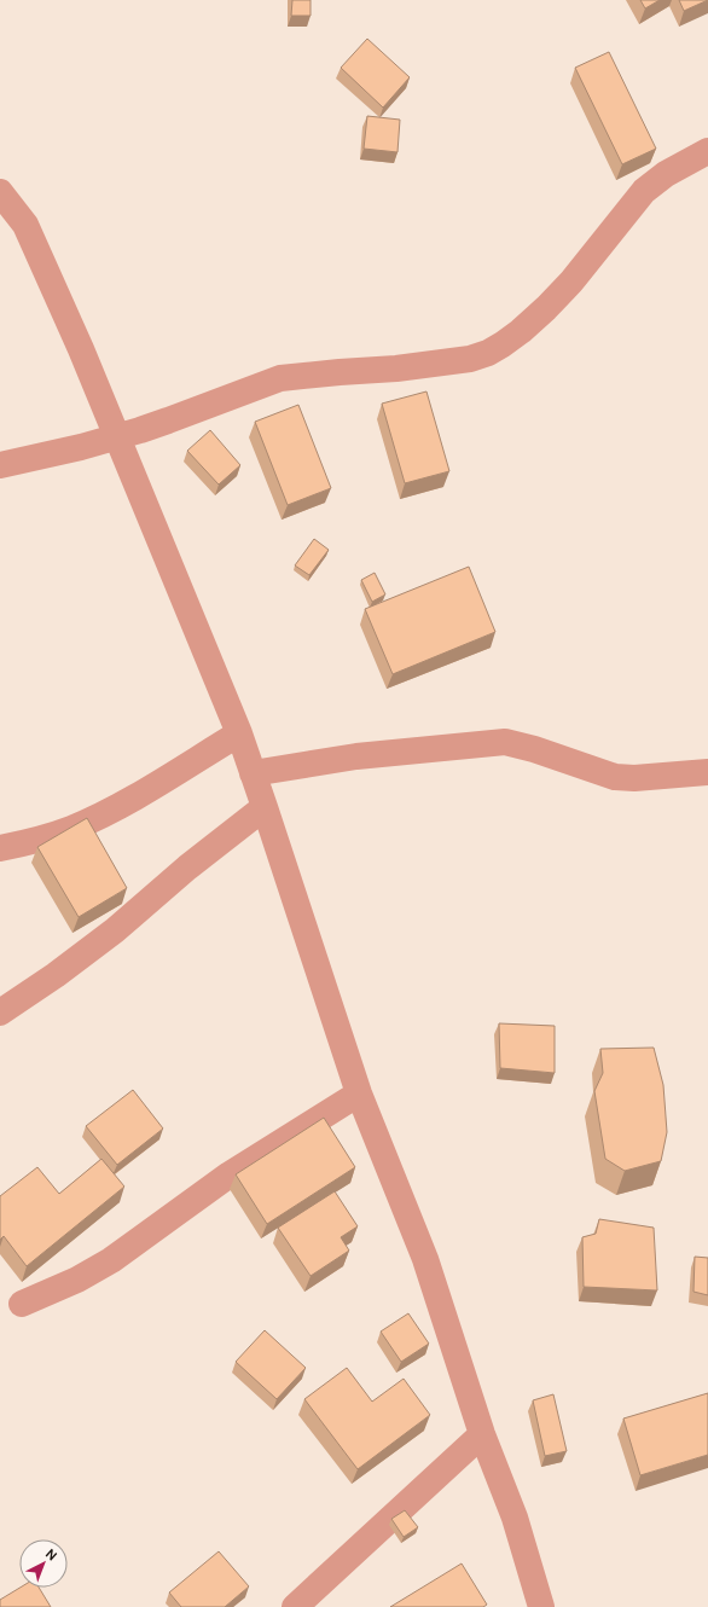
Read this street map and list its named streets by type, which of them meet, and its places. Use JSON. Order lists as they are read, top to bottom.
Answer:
{
  "north": "top right"
}
